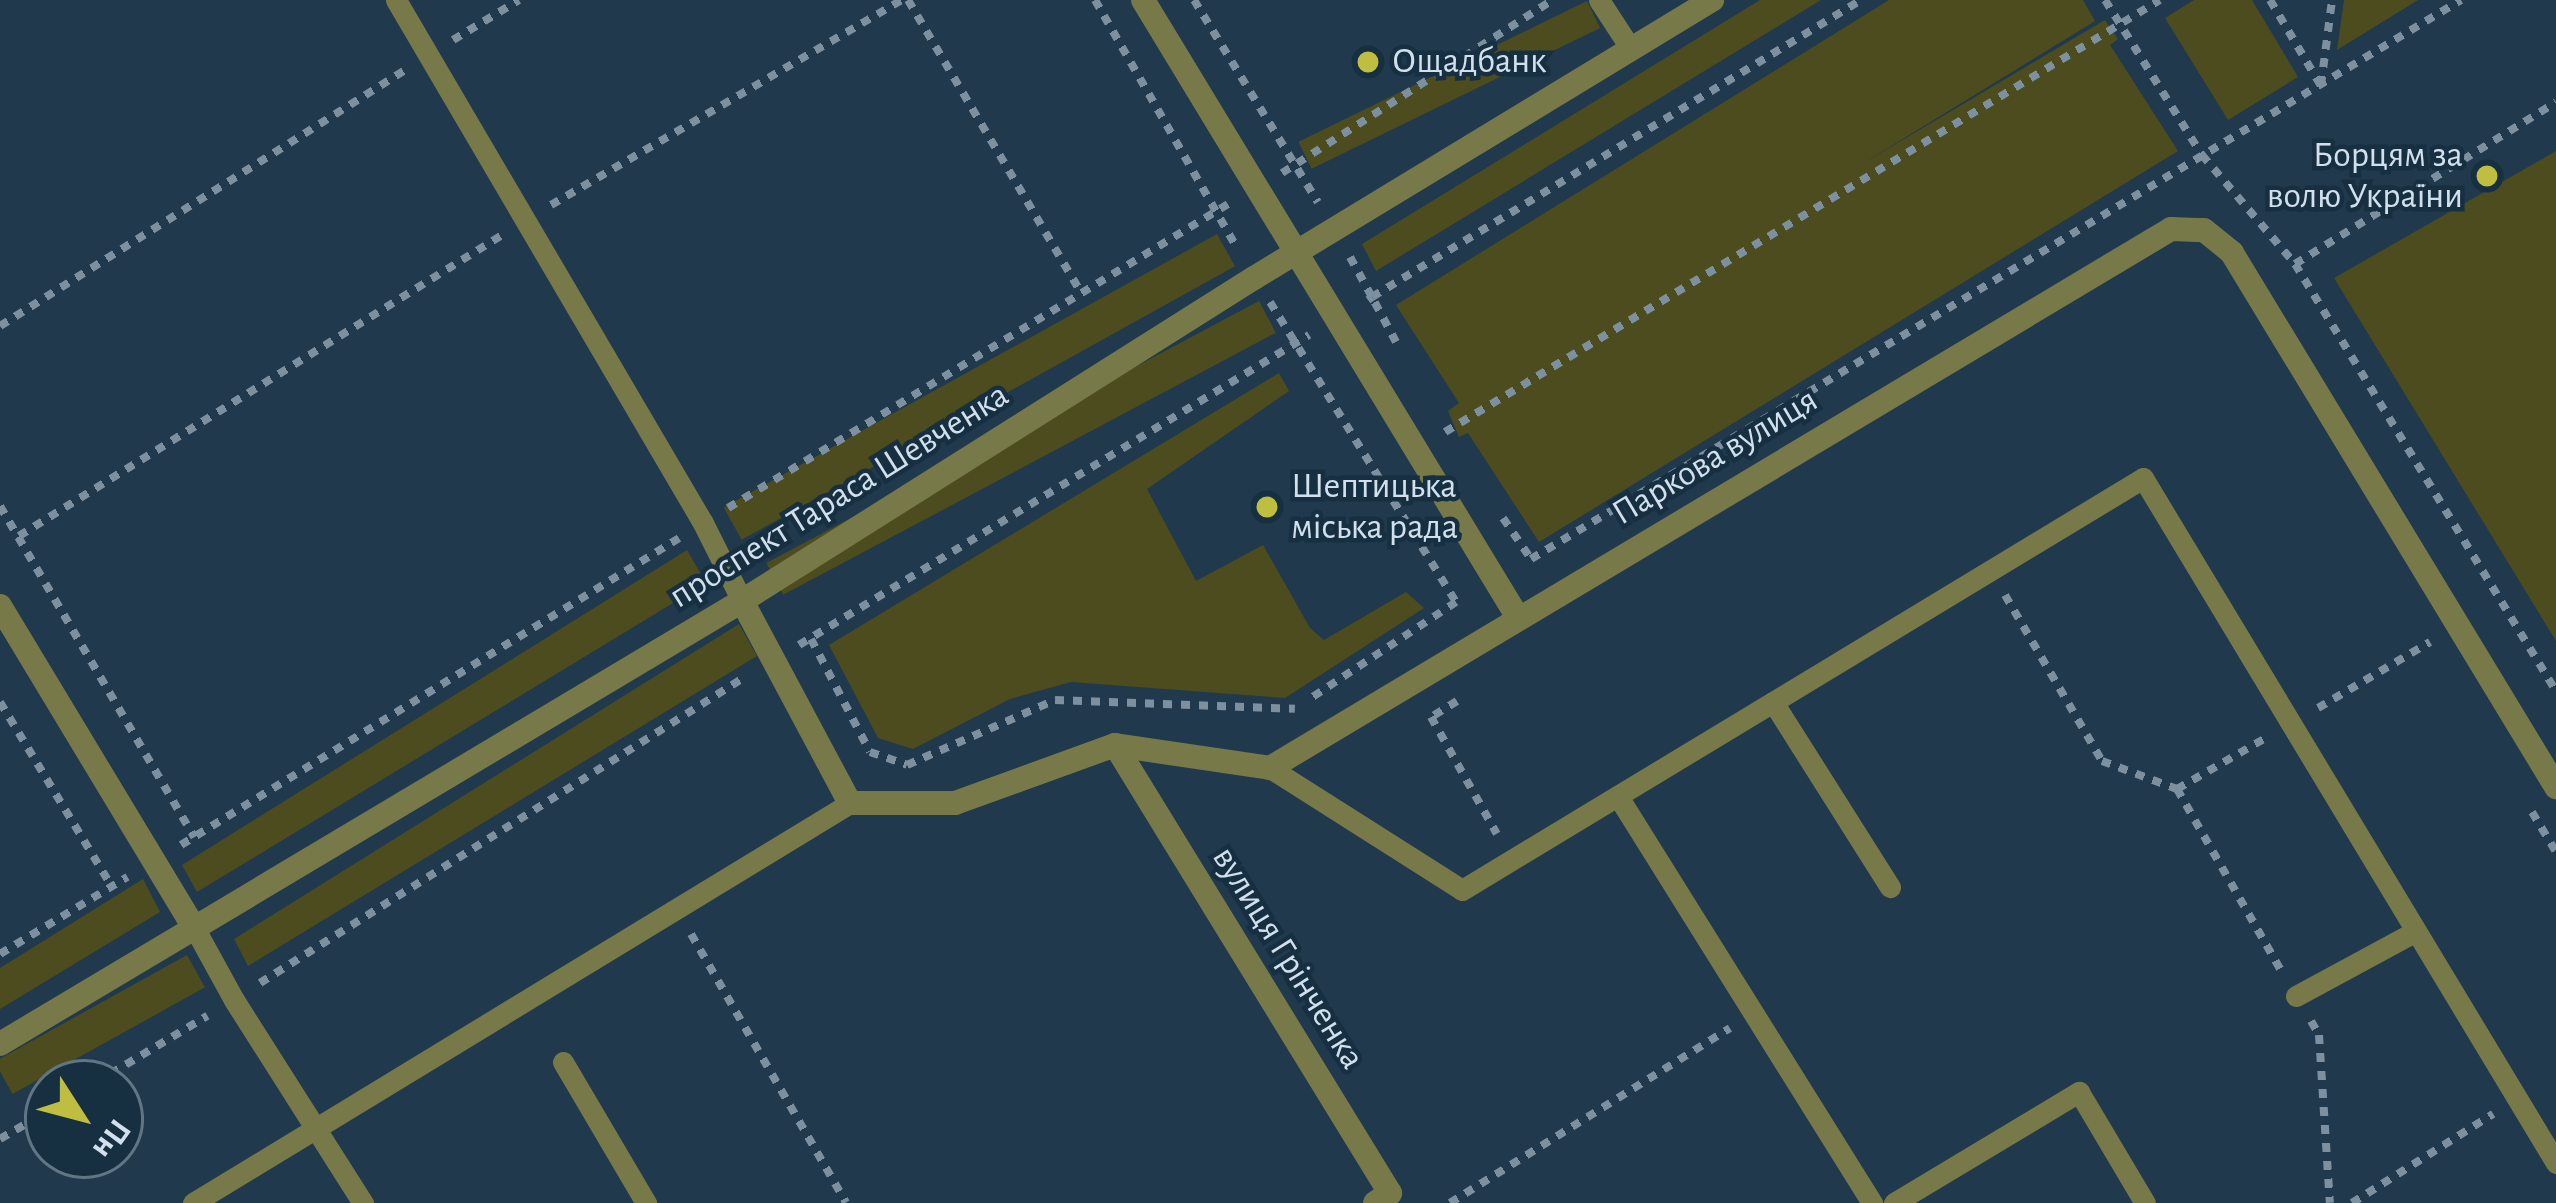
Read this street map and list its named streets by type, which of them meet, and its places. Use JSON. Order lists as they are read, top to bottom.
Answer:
{
  "streets": {
    "street": ["Паркова вулиця", "проспект Тараса Шевченка", "вулиця Грінченка"]
  },
  "places": ["Ощадбанк", "Борцям за волю України", "Шептицька міська рада"],
  "north": "bottom right"
}
